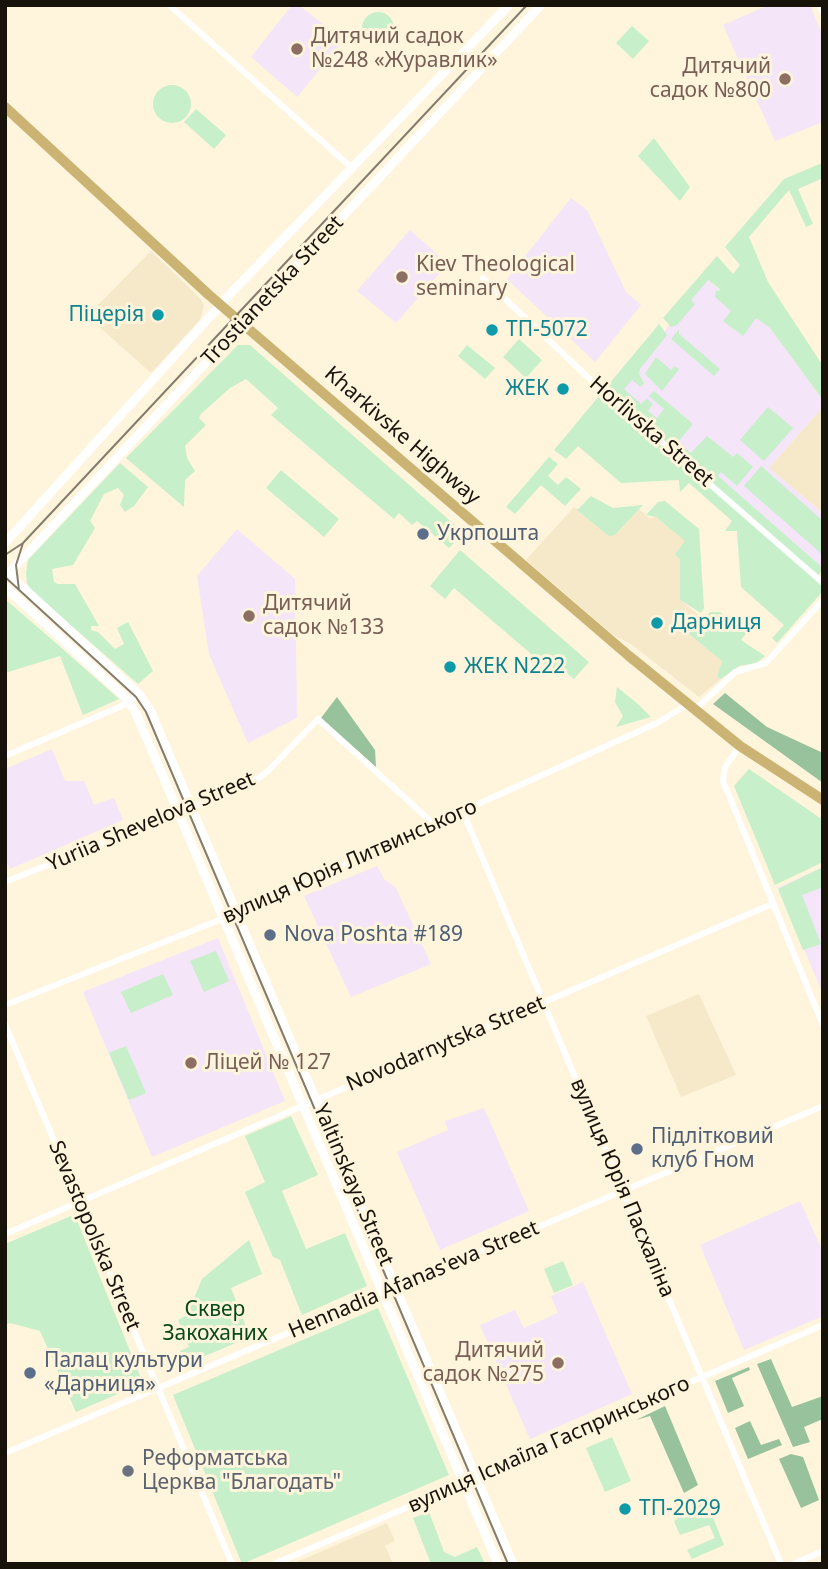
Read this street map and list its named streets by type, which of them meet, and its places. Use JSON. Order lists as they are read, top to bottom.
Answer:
{
  "streets": {
    "main road": ["Kharkivske Highway"],
    "street": [
      "Trostianetska Street",
      "Horlivska Street",
      "Yuriia Shevelova Street",
      "вулиця Юрія Литвинського",
      "Novodarnytska Street",
      "Yaltinskaya Street",
      "вулиця Юрія Пасхаліна",
      "Sevastopolska Street",
      "Hennadia Afanas'eva Street",
      "вулиця Ісмаїла Гаспринського"
    ]
  },
  "crossings": [
    ["Trostianetska Street", "Kharkivske Highway"],
    ["Trostianetska Street", "Yaltinskaya Street"],
    ["Kharkivske Highway", "вулиця Юрія Литвинського"],
    ["Yuriia Shevelova Street", "вулиця Юрія Литвинського"],
    ["Yuriia Shevelova Street", "Yaltinskaya Street"],
    ["вулиця Юрія Литвинського", "Yaltinskaya Street"],
    ["вулиця Юрія Литвинського", "вулиця Юрія Пасхаліна"],
    ["Novodarnytska Street", "Yaltinskaya Street"],
    ["Novodarnytska Street", "вулиця Юрія Пасхаліна"],
    ["Novodarnytska Street", "Sevastopolska Street"],
    ["Yaltinskaya Street", "Hennadia Afanas'eva Street"],
    ["Yaltinskaya Street", "вулиця Ісмаїла Гаспринського"],
    ["вулиця Юрія Пасхаліна", "Hennadia Afanas'eva Street"],
    ["вулиця Юрія Пасхаліна", "вулиця Ісмаїла Гаспринського"],
    ["Sevastopolska Street", "Hennadia Afanas'eva Street"]
  ],
  "parks": ["Сквер Закоханих"],
  "places": [
    "Дитячий садок №248 «Журавлик»",
    "Дитячий садок №800",
    "Kiev Theological seminary",
    "Піцерія",
    "ТП-5072",
    "ЖЕК",
    "Укрпошта",
    "Дитячий садок №133",
    "Дарниця",
    "ЖЕК N222",
    "Nova Poshta #189",
    "Ліцей № 127",
    "Підлітковий клуб Гном",
    "Дитячий садок №275",
    "Палац культури «Дарниця»",
    "Реформатська Церква \"Благодать\"",
    "ТП-2029"
  ]
}
